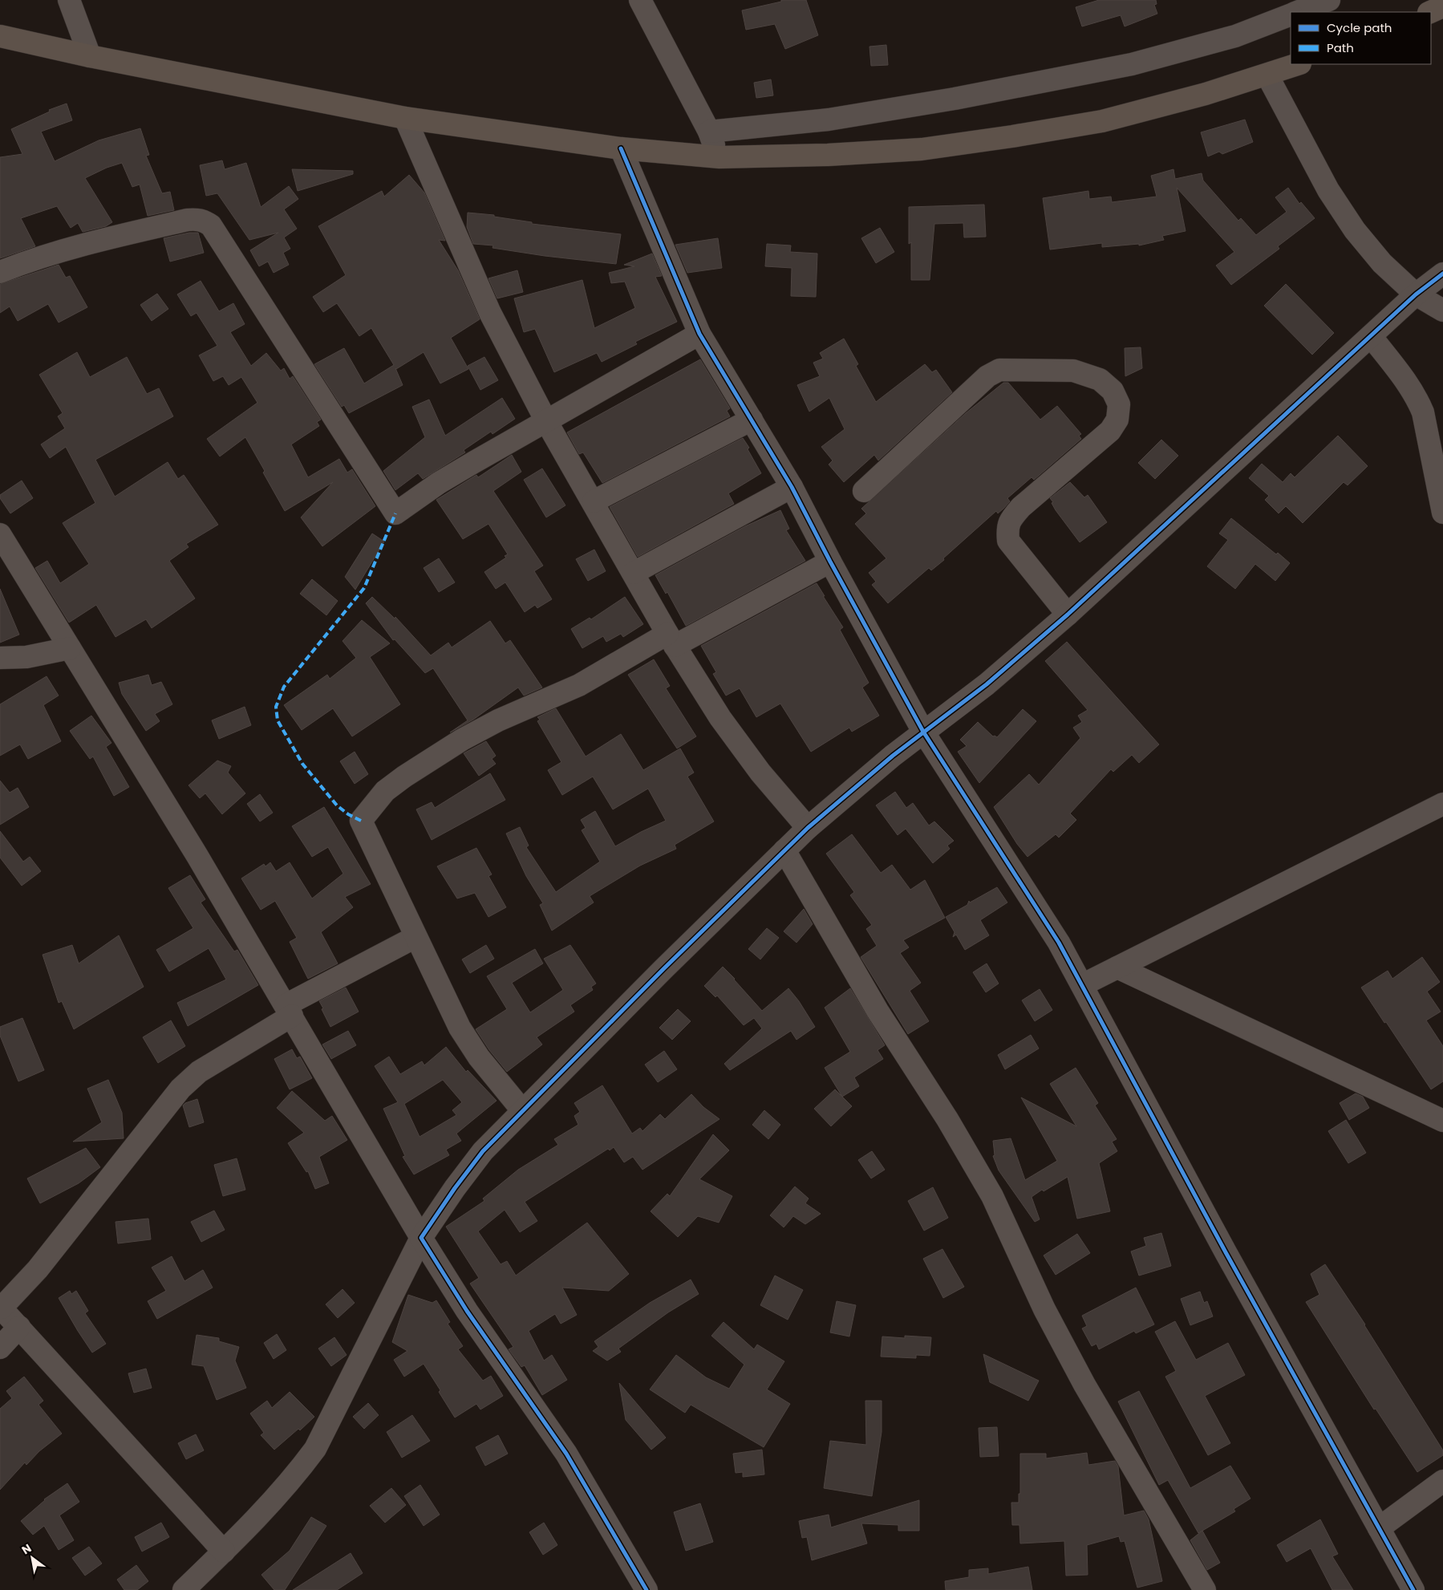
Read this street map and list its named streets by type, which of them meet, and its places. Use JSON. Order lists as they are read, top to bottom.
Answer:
{
  "legend": ["Cycle path", "Path"],
  "north": "top left"
}
